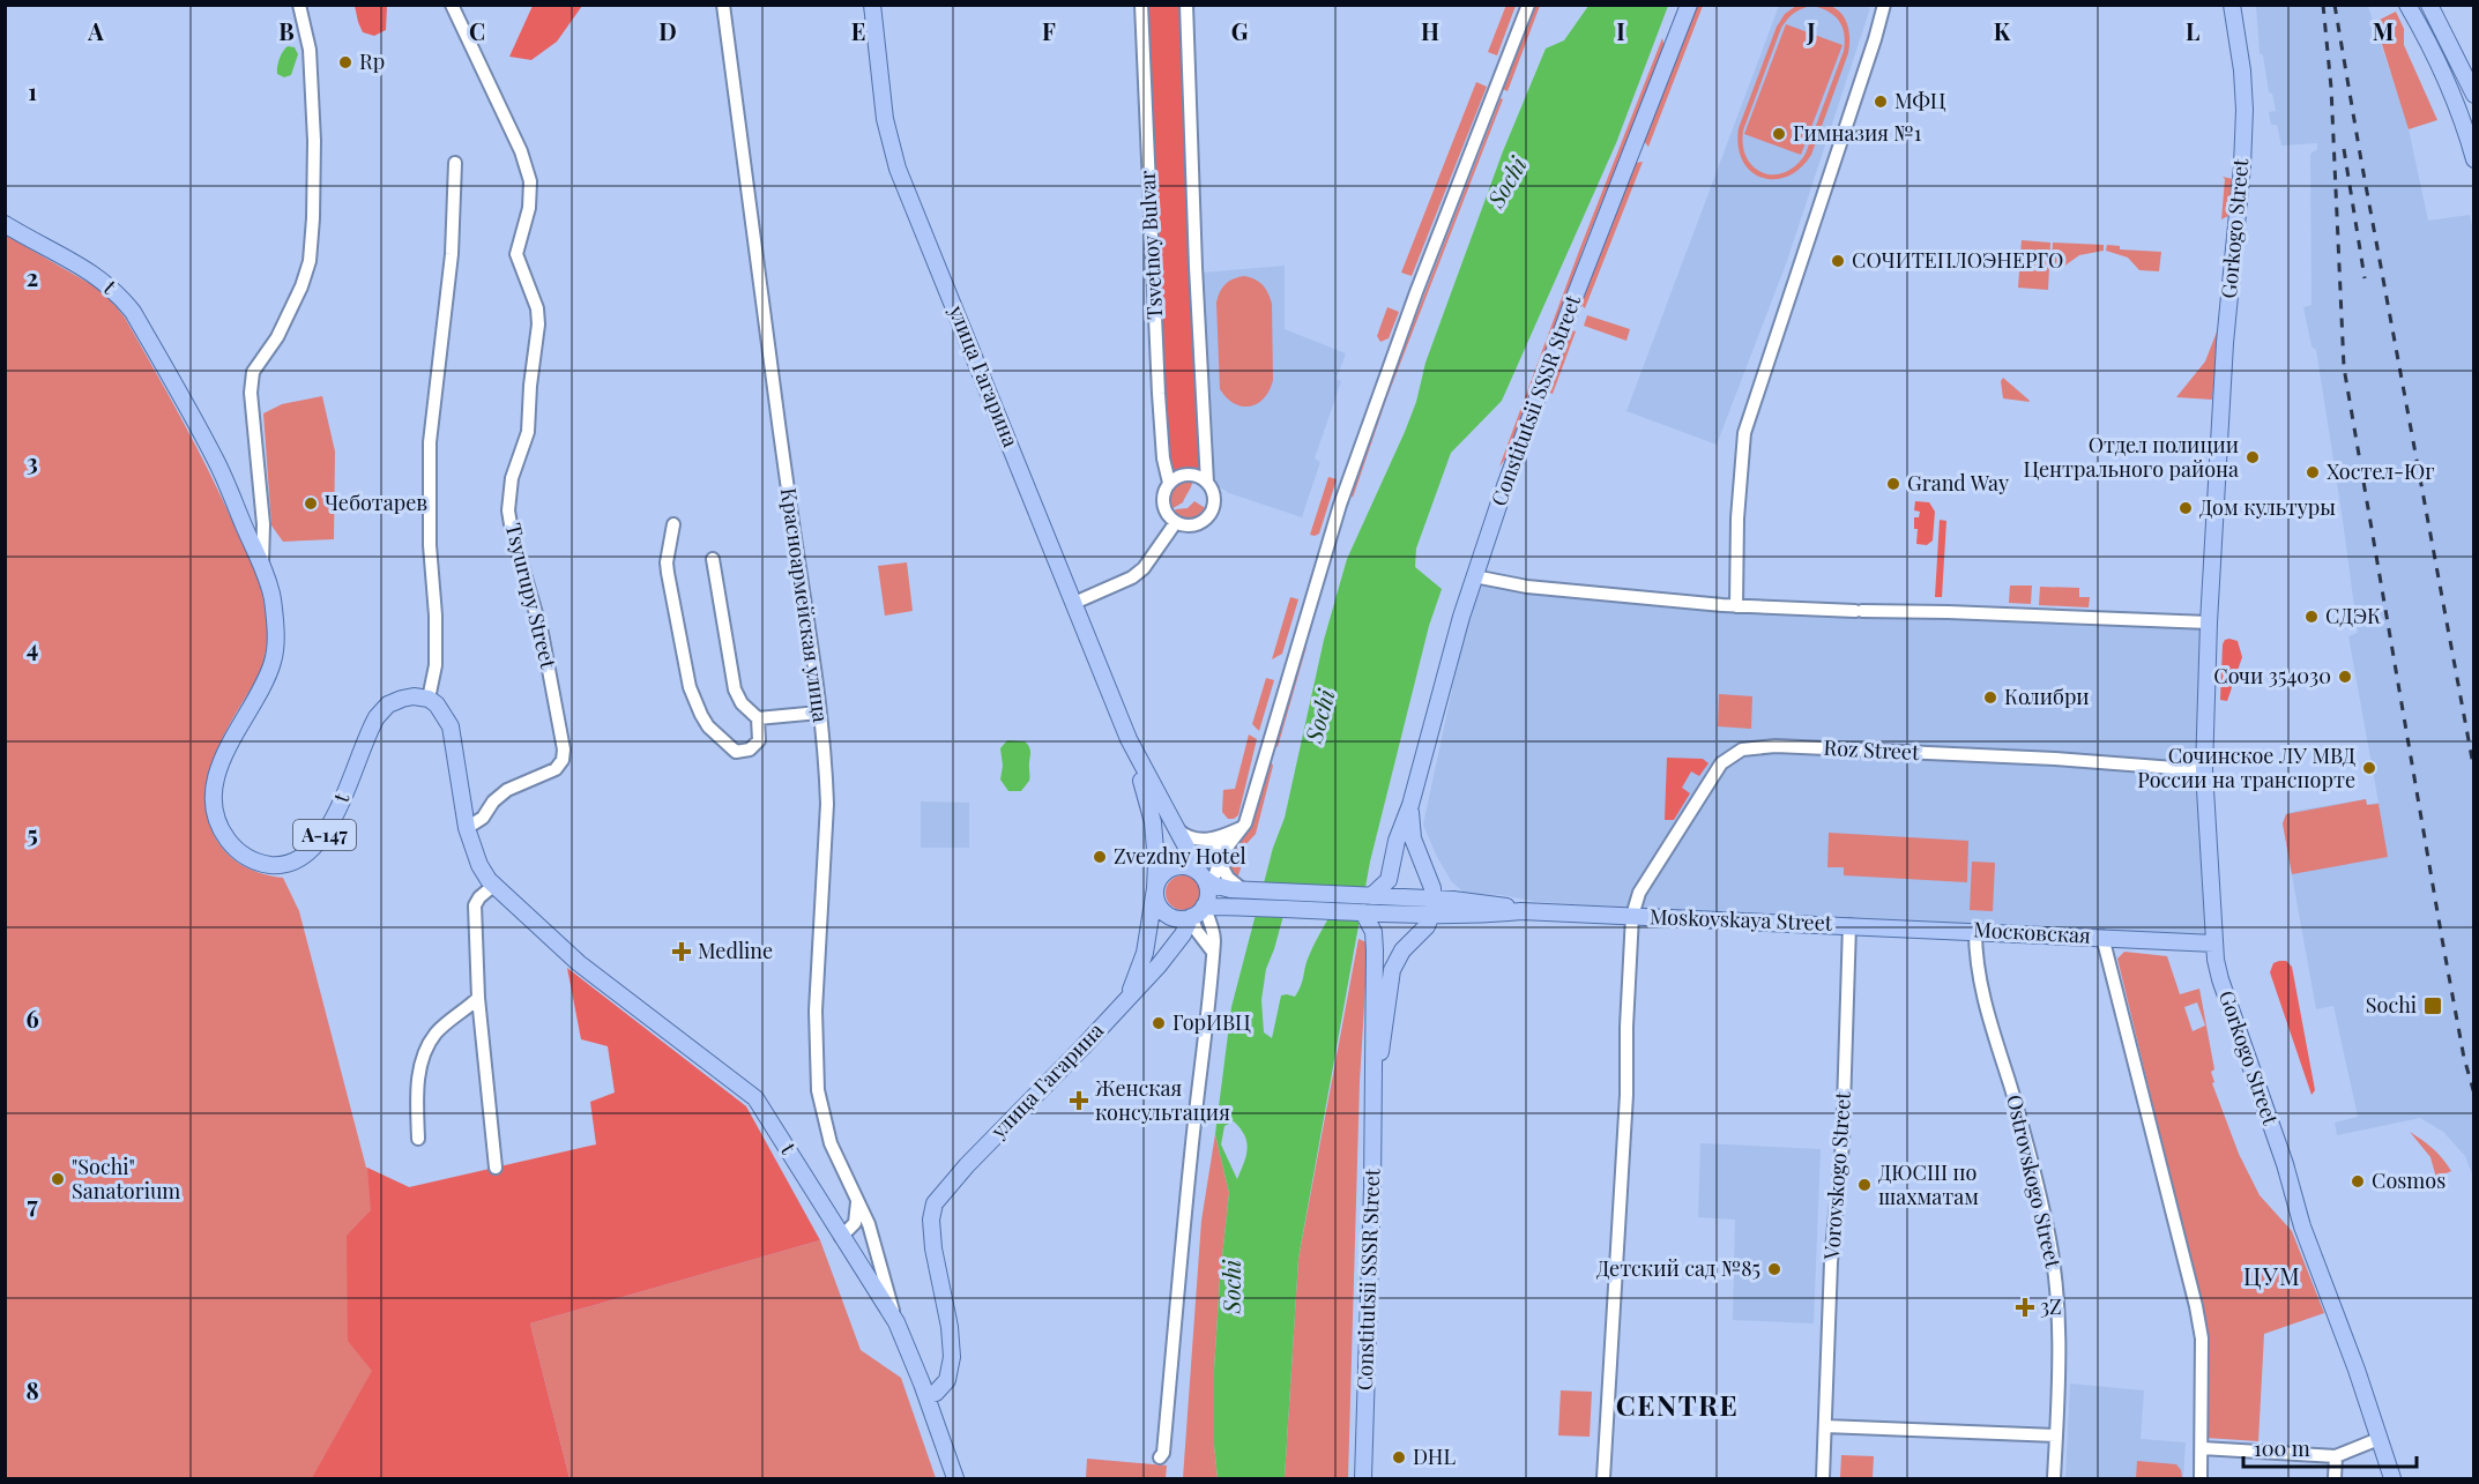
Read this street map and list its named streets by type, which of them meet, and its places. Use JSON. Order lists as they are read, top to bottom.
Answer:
{
  "streets": {
    "main road": [
      "Gorkogo Street",
      "t",
      "улица Гагарина",
      "Constitutsii SSSR Street",
      "А-147",
      "Moskovskaya Street",
      "Московская"
    ],
    "street": [
      "Tsvetnoy Bulvar",
      "Tsyurupy Street",
      "Красноармейская улица",
      "Roz Street",
      "Vorovskogo Street",
      "Ostrovskogo Street"
    ]
  },
  "crossings": [
    ["Gorkogo Street", "Roz Street"],
    ["Gorkogo Street", "Московская"],
    ["t", "улица Гагарина"],
    ["t", "Tsyurupy Street"],
    ["t", "Красноармейская улица"],
    ["Roz Street", "Moskovskaya Street"],
    ["Moskovskaya Street", "Московская"],
    ["Moskovskaya Street", "Vorovskogo Street"],
    ["Московская", "Vorovskogo Street"],
    ["Московская", "Ostrovskogo Street"]
  ],
  "districts": ["ЦУМ", "CENTRE"],
  "water": ["Sochi"],
  "places": {
    "other": [
      "Rp",
      "МФЦ",
      "Гимназия №1",
      "СОЧИТЕПЛОЭНЕРГО",
      "Отдел полиции Центрального района",
      "Хостел-Юг",
      "Grand Way",
      "Чеботарев",
      "Дом культуры",
      "СДЭК",
      "Сочи 354030",
      "Колибри",
      "Сочинское ЛУ МВД России на транспорте",
      "Zvezdny Hotel",
      "ГорИВЦ",
      "\"Sochi\" Sanatorium",
      "Cosmos",
      "ДЮСШ по шахматам",
      "Детский сад №85",
      "DHL"
    ],
    "health": ["Medline", "Женская консультация", "3Z"],
    "transit": ["Sochi"]
  },
  "scale_bar": "100 m",
  "grid": {
    "columns": [
      "A",
      "B",
      "C",
      "D",
      "E",
      "F",
      "G",
      "H",
      "I",
      "J",
      "K",
      "L",
      "M"
    ],
    "rows": [
      "1",
      "2",
      "3",
      "4",
      "5",
      "6",
      "7",
      "8"
    ]
  }
}
